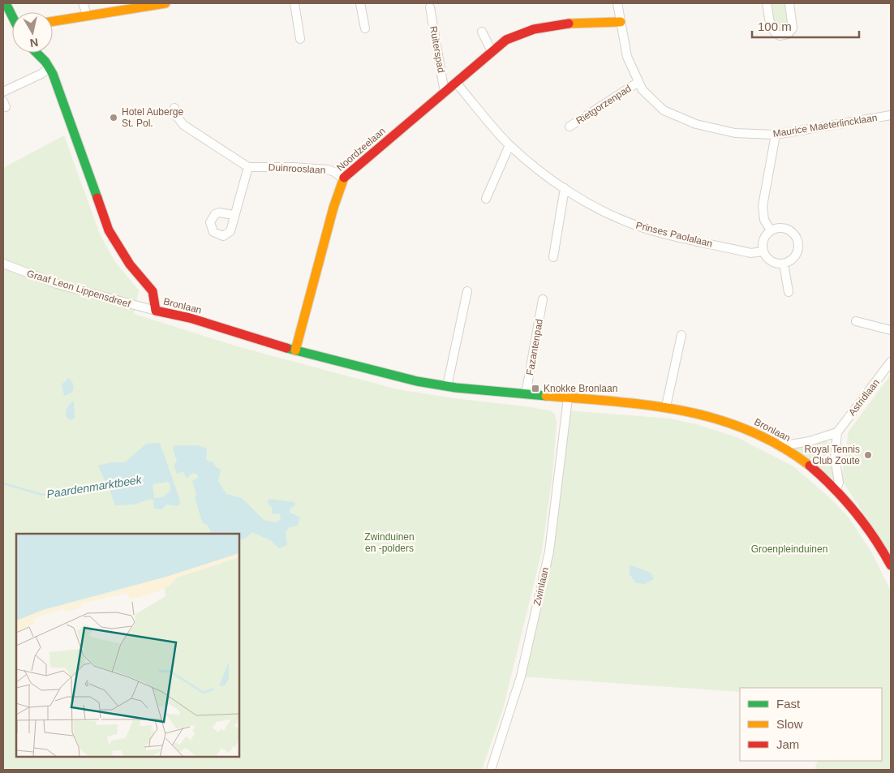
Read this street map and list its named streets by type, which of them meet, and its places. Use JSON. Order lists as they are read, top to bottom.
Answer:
{
  "streets": {
    "street": [
      "Ruiterspad",
      "Rietgorzenpad",
      "Maurice Maeterlincklaan",
      "Noordzeelaan",
      "Duinrooslaan",
      "Prinses Paolalaan",
      "Graaf Leon Lippensdreef",
      "Bronlaan",
      "Fazantenpad",
      "Astridlaan",
      "Zwinlaan"
    ]
  },
  "crossings": [
    ["Ruiterspad", "Noordzeelaan"],
    ["Rietgorzenpad", "Maurice Maeterlincklaan"],
    ["Maurice Maeterlincklaan", "Noordzeelaan"],
    ["Noordzeelaan", "Duinrooslaan"],
    ["Noordzeelaan", "Prinses Paolalaan"],
    ["Noordzeelaan", "Bronlaan"],
    ["Graaf Leon Lippensdreef", "Bronlaan"],
    ["Bronlaan", "Fazantenpad"],
    ["Bronlaan", "Zwinlaan"]
  ],
  "water": ["Paardenmarktbeek"],
  "parks": ["Zwinduinen en -polders", "Groenpleinduinen"],
  "places": {
    "other": ["Hotel Auberge St. Pol.", "Royal Tennis Club Zoute"],
    "transit": ["Knokke Bronlaan"]
  },
  "legend": ["Fast", "Slow", "Jam"],
  "scale_bar": "100 m",
  "north": "bottom"
}
